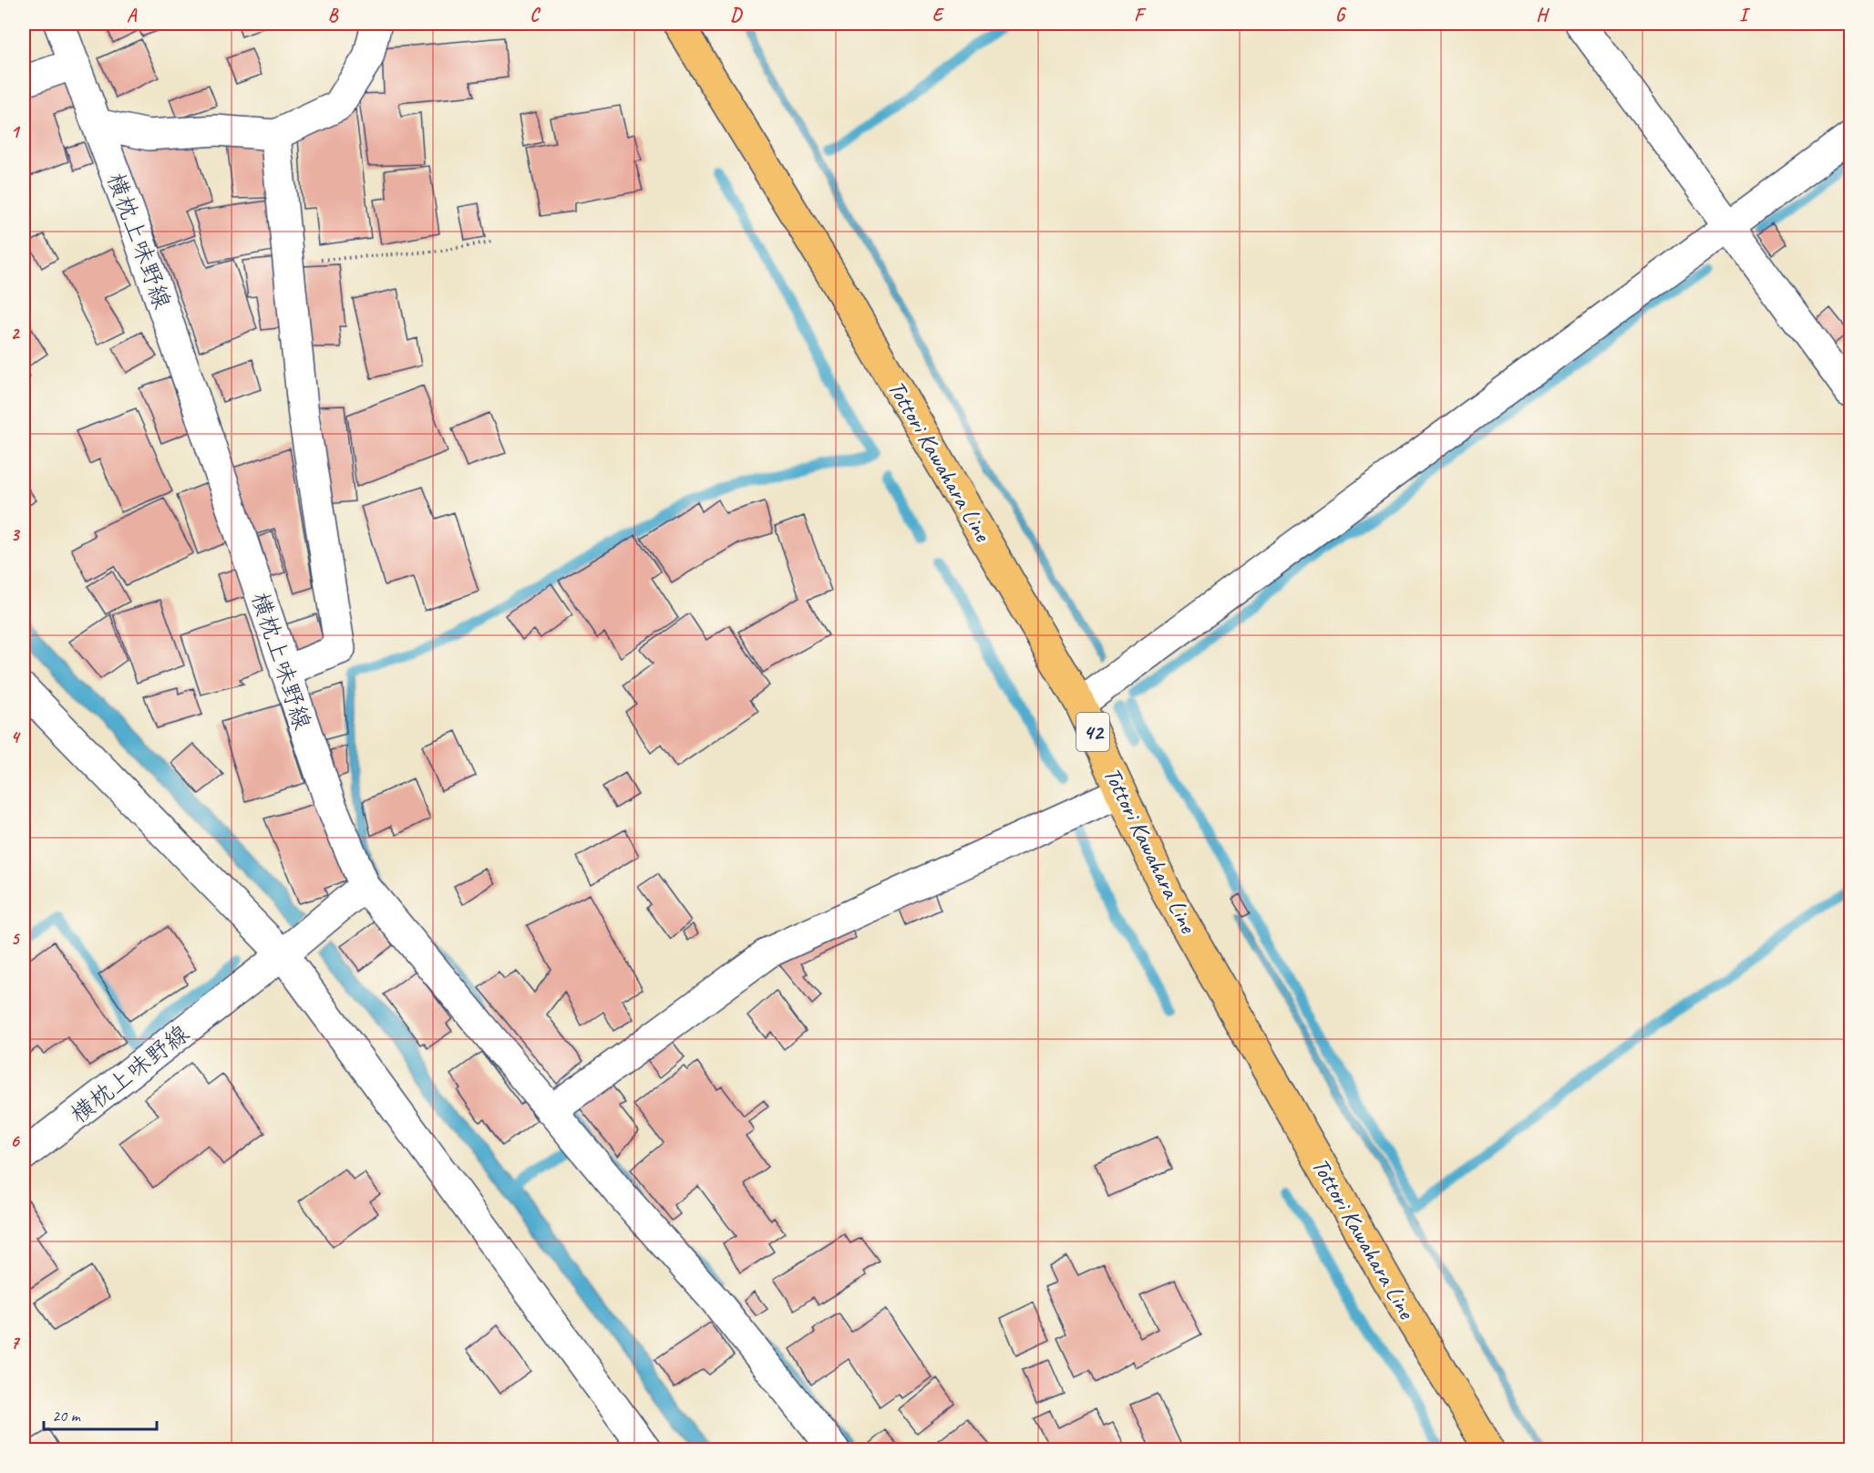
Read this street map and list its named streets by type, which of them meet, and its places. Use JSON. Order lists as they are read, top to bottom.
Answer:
{
  "streets": {
    "main road": ["Tottori Kawahara Line", "42"],
    "street": ["横枕上味野線"]
  },
  "scale_bar": "20 m",
  "grid": {
    "columns": [
      "A",
      "B",
      "C",
      "D",
      "E",
      "F",
      "G",
      "H",
      "I"
    ],
    "rows": [
      "1",
      "2",
      "3",
      "4",
      "5",
      "6",
      "7"
    ]
  }
}
